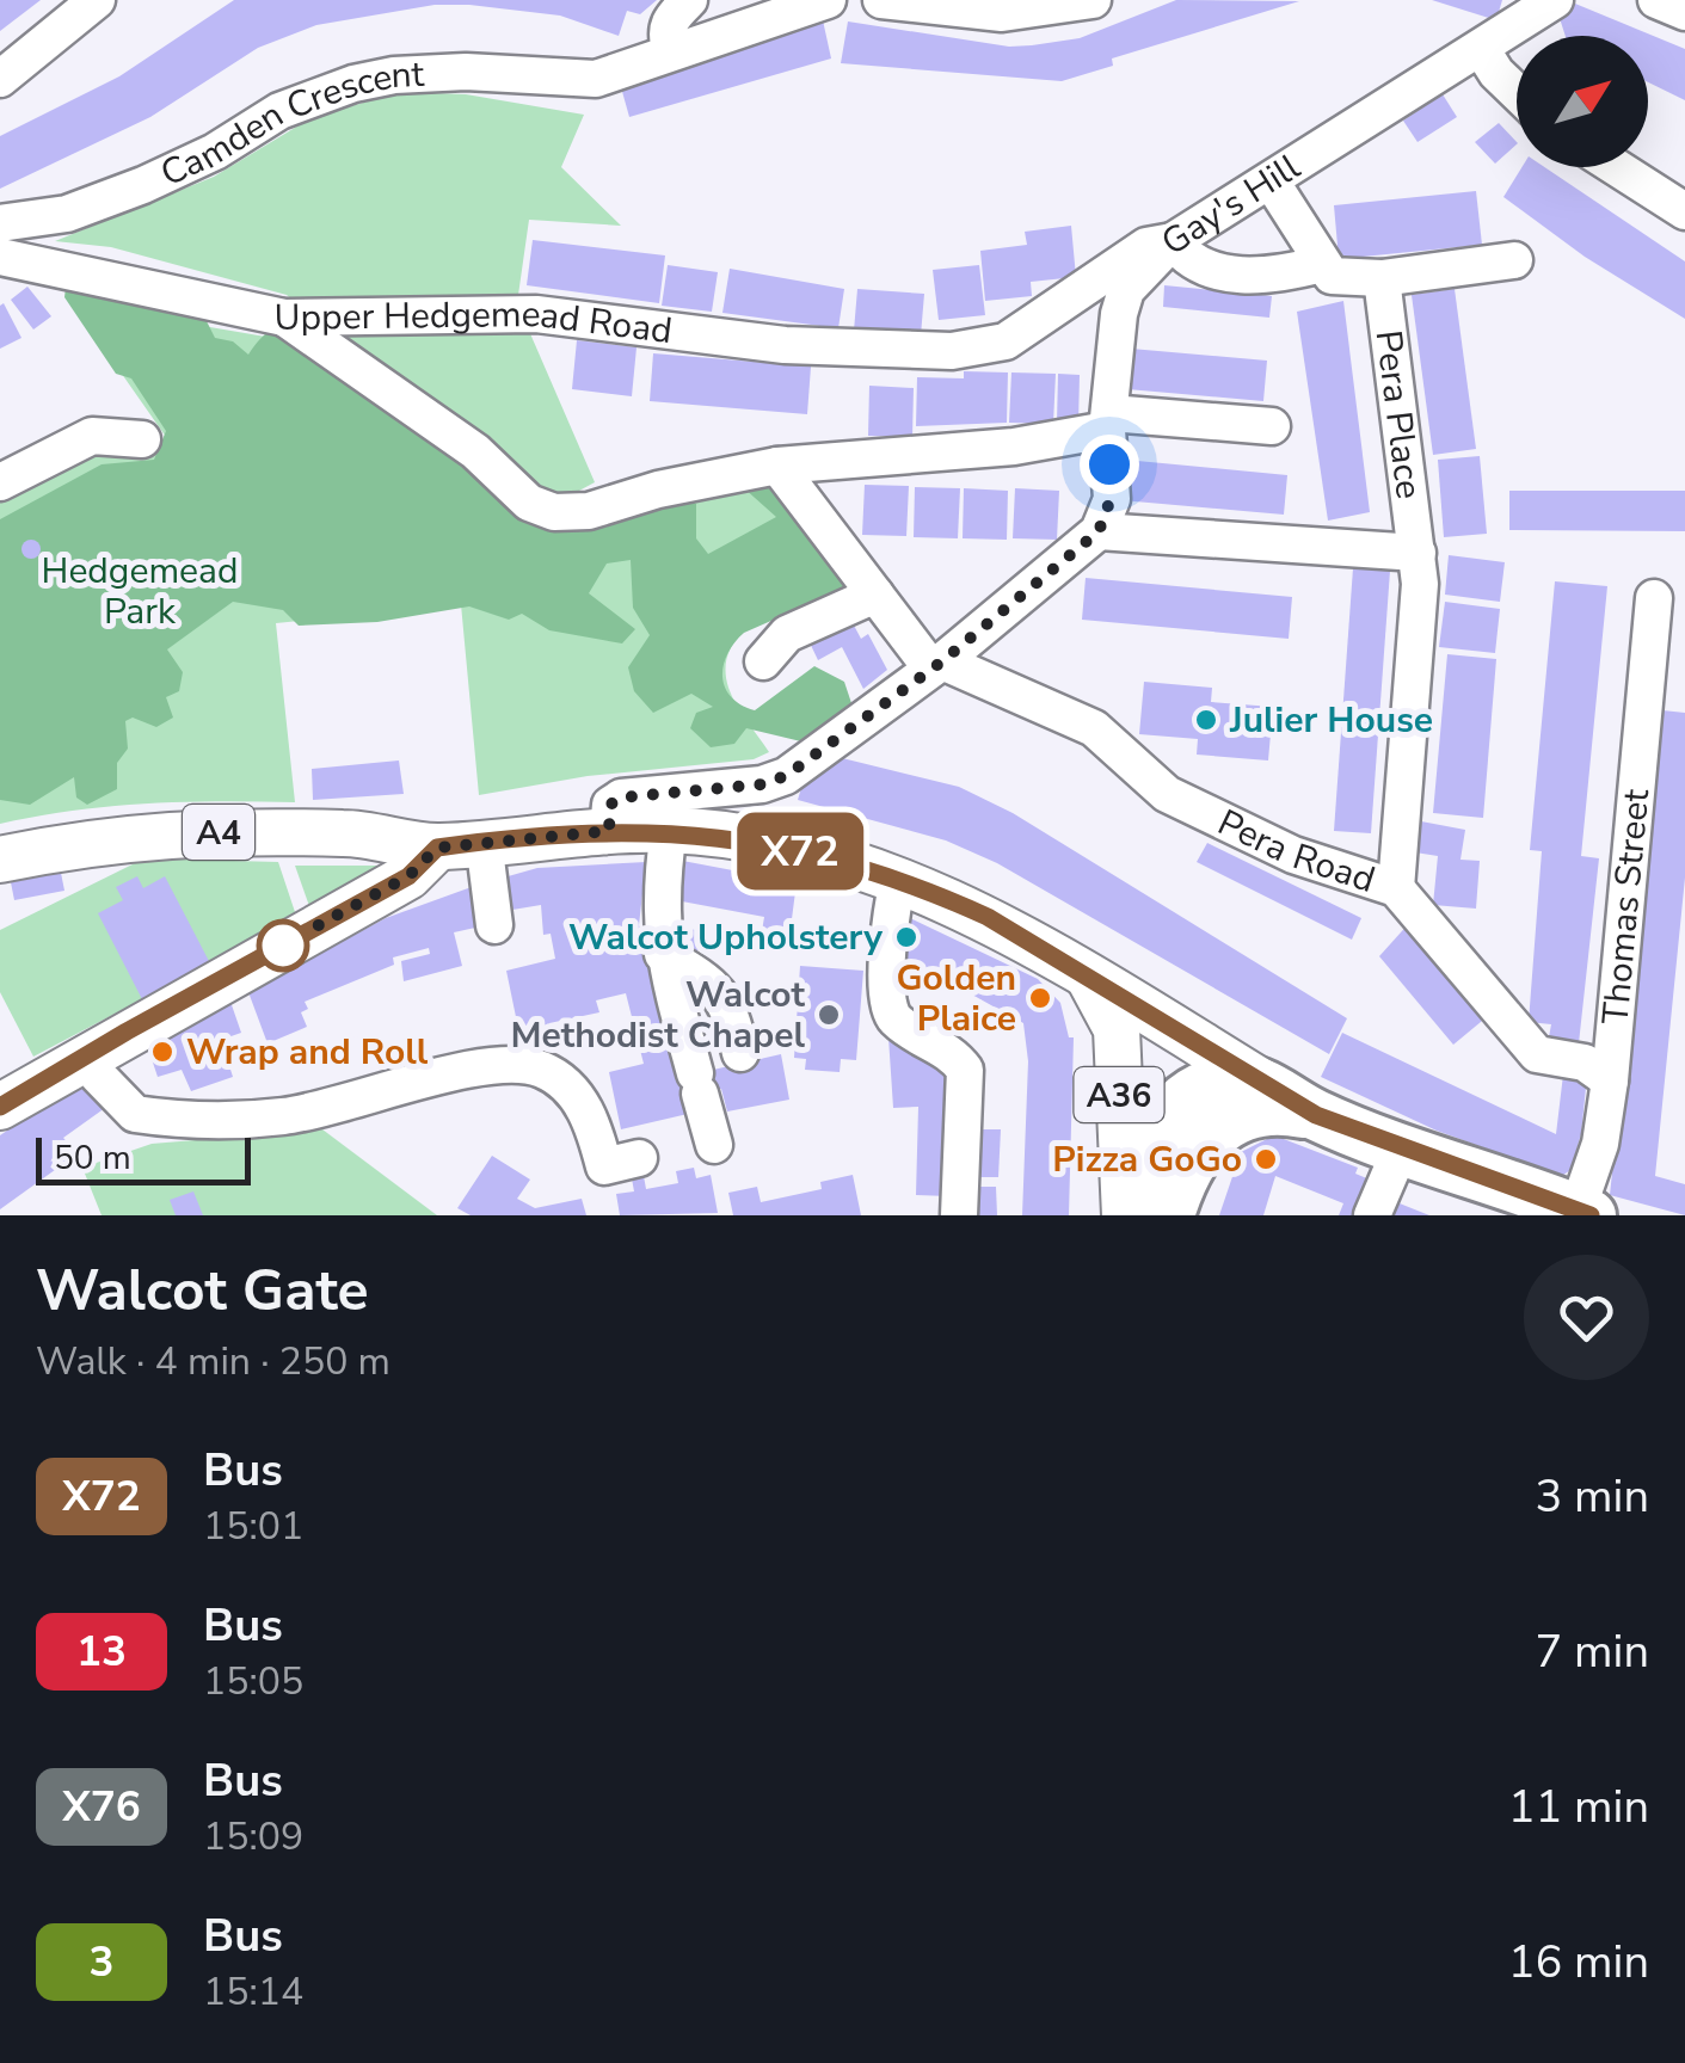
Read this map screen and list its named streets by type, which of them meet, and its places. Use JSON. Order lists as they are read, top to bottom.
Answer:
{
  "streets": {
    "highway": ["A4", "A36"],
    "street": [
      "Camden Crescent",
      "Gay's Hill",
      "Upper Hedgemead Road",
      "Pera Place",
      "Pera Road",
      "Thomas Street"
    ]
  },
  "crossings": [
    ["Gay's Hill", "Upper Hedgemead Road"],
    ["Pera Place", "Pera Road"],
    ["A4", "Thomas Street"],
    ["A4", "A36"],
    ["Pera Road", "Thomas Street"]
  ],
  "parks": ["Hedgemead Park"],
  "places": [
    "Julier House",
    "Walcot Upholstery",
    "Golden Plaice",
    "Walcot Methodist Chapel",
    "Wrap and Roll",
    "Pizza GoGo"
  ],
  "lines": ["bus line X72"],
  "scale_bar": "50 m",
  "north": "top right",
  "page": {
    "on_map": "X72",
    "scale": "50 m",
    "heading": ["Walcot Gate", "Walk · 4 min · 250 m"],
    "list": [
      {
        "mark": "X72",
        "name": "Bus",
        "note": "15:01",
        "value": "3 min"
      },
      {
        "mark": "13",
        "name": "Bus",
        "note": "15:05",
        "value": "7 min"
      },
      {
        "mark": "X76",
        "name": "Bus",
        "note": "15:09",
        "value": "11 min"
      },
      {
        "mark": "3",
        "name": "Bus",
        "note": "15:14",
        "value": "16 min"
      }
    ]
  }
}
